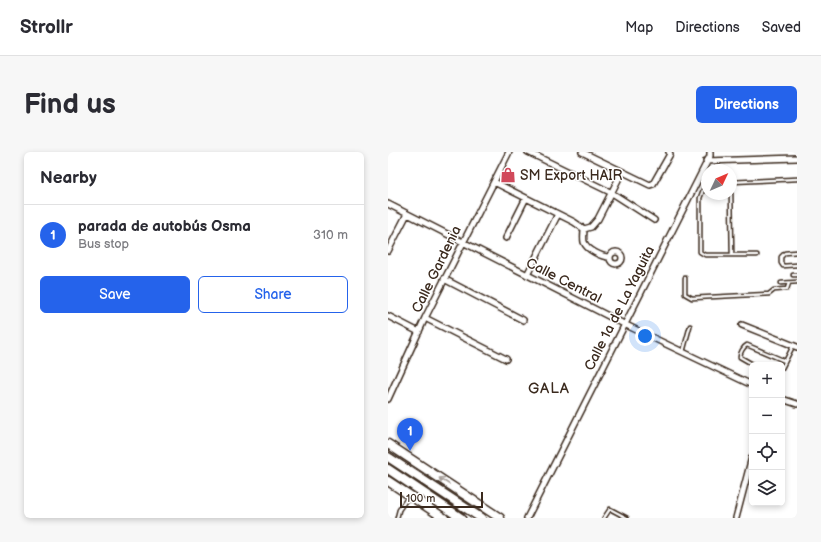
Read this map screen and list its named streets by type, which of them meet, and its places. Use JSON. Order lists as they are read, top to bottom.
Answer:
{
  "streets": {
    "street": ["Calle Gardenia", "Calle Central", "Calle 1a de La Yaguita"]
  },
  "crossings": [
    ["Calle Gardenia", "Calle Central"],
    ["Calle Central", "Calle 1a de La Yaguita"]
  ],
  "districts": ["GALA"],
  "places": {
    "shop": ["SM Export HAIR"]
  },
  "scale_bar": "100 m",
  "north": "top right",
  "page": {
    "header": "Strollr",
    "nav": ["Map", "Directions", "Saved"],
    "buttons": [
      "Directions",
      ["Save", "Share"]
    ],
    "title": "Find us",
    "heading": "Nearby",
    "list": [
      {
        "mark": "1",
        "name": "parada de autobús Osma",
        "note": "Bus stop",
        "value": "310 m"
      }
    ],
    "map_buttons": ["+", "−"],
    "pins": "1",
    "scale": "100 m"
  }
}
